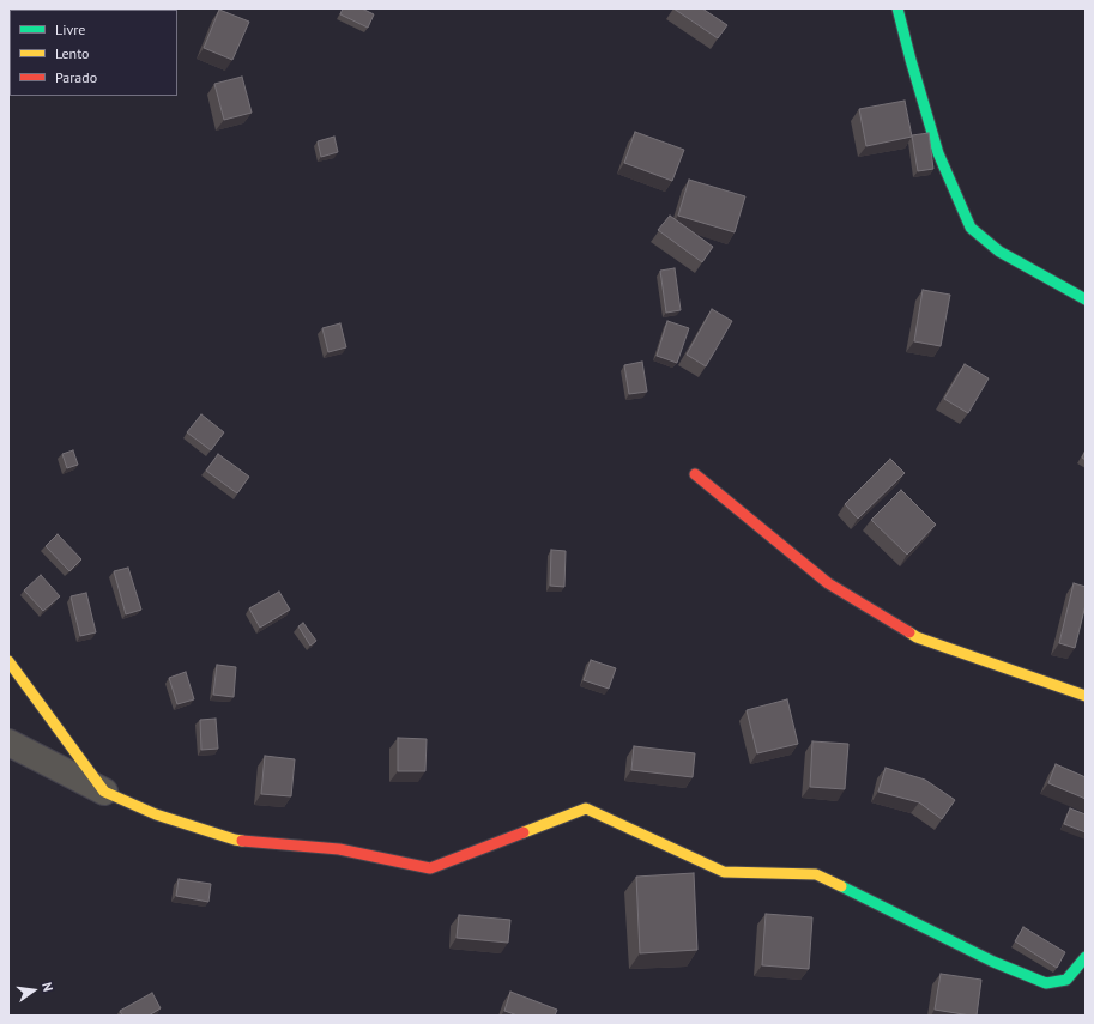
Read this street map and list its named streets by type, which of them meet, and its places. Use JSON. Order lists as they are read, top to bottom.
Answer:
{
  "legend": ["Livre", "Lento", "Parado"],
  "north": "right"
}
